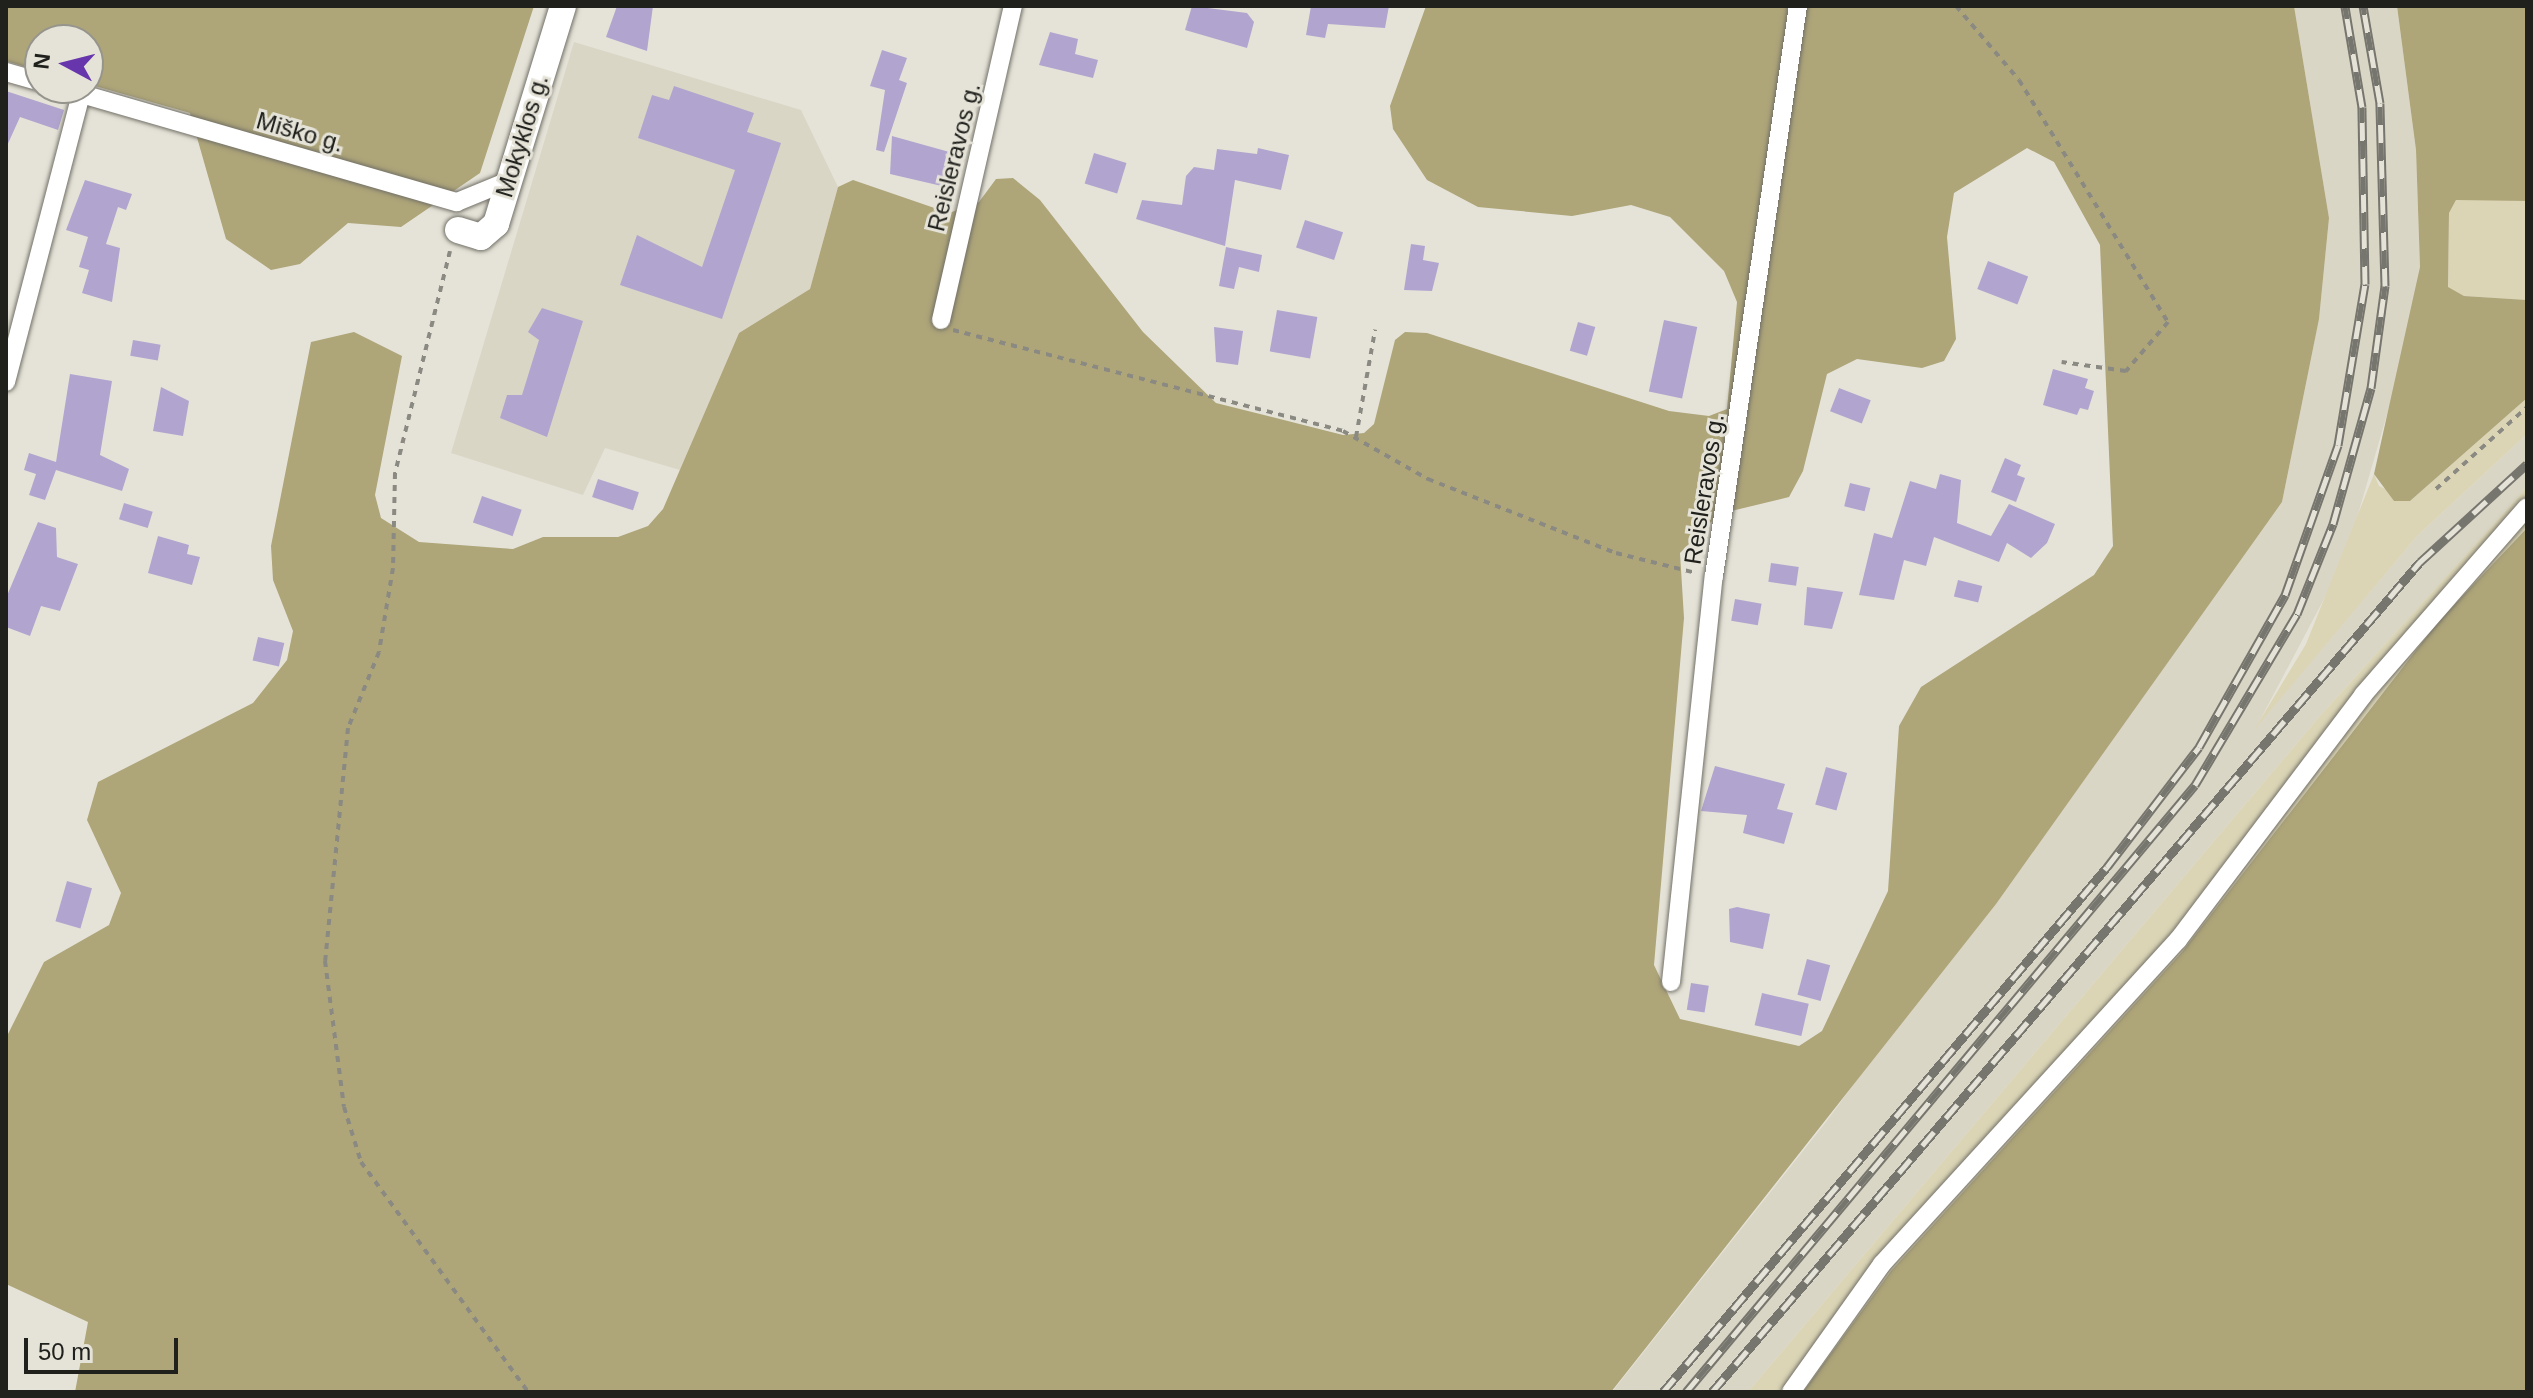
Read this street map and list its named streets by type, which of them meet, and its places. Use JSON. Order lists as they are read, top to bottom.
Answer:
{
  "streets": {
    "main road": ["Mokyklos g."],
    "street": ["Miško g.", "Reisleravos g."]
  },
  "scale_bar": "50 m",
  "north": "left"
}
